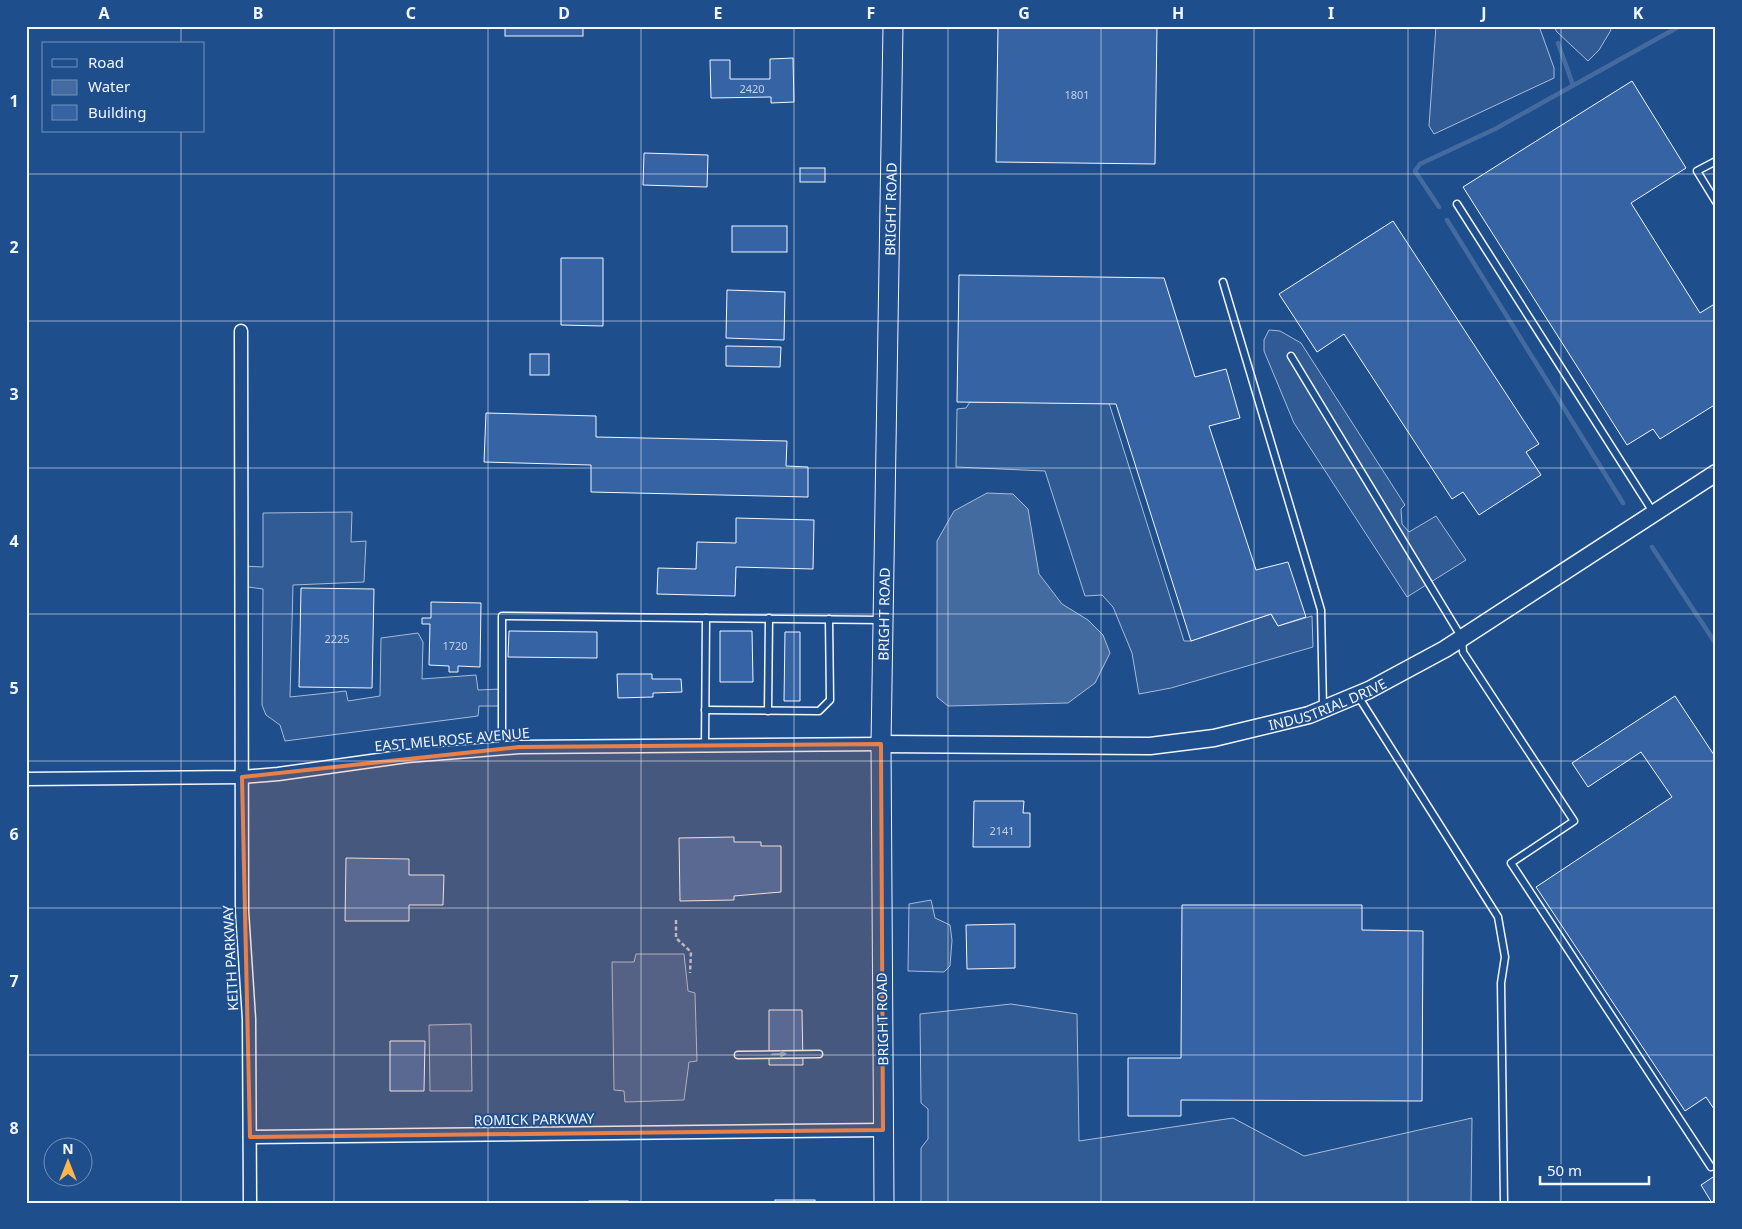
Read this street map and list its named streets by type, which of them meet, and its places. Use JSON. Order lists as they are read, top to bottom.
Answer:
{
  "streets": {
    "main road": ["BRIGHT ROAD"],
    "street": [
      "INDUSTRIAL DRIVE",
      "EAST MELROSE AVENUE",
      "KEITH PARKWAY",
      "ROMICK PARKWAY"
    ]
  },
  "crossings": [
    ["BRIGHT ROAD", "INDUSTRIAL DRIVE"],
    ["BRIGHT ROAD", "EAST MELROSE AVENUE"],
    ["BRIGHT ROAD", "ROMICK PARKWAY"],
    ["INDUSTRIAL DRIVE", "EAST MELROSE AVENUE"],
    ["EAST MELROSE AVENUE", "KEITH PARKWAY"],
    ["KEITH PARKWAY", "ROMICK PARKWAY"]
  ],
  "house_numbers": [
    "2420",
    "1801",
    "2225",
    "1720",
    "2141"
  ],
  "legend": ["Road", "Water", "Building"],
  "scale_bar": "50 m",
  "north": "top",
  "grid": {
    "columns": [
      "A",
      "B",
      "C",
      "D",
      "E",
      "F",
      "G",
      "H",
      "I",
      "J",
      "K"
    ],
    "rows": [
      "1",
      "2",
      "3",
      "4",
      "5",
      "6",
      "7",
      "8"
    ]
  }
}
